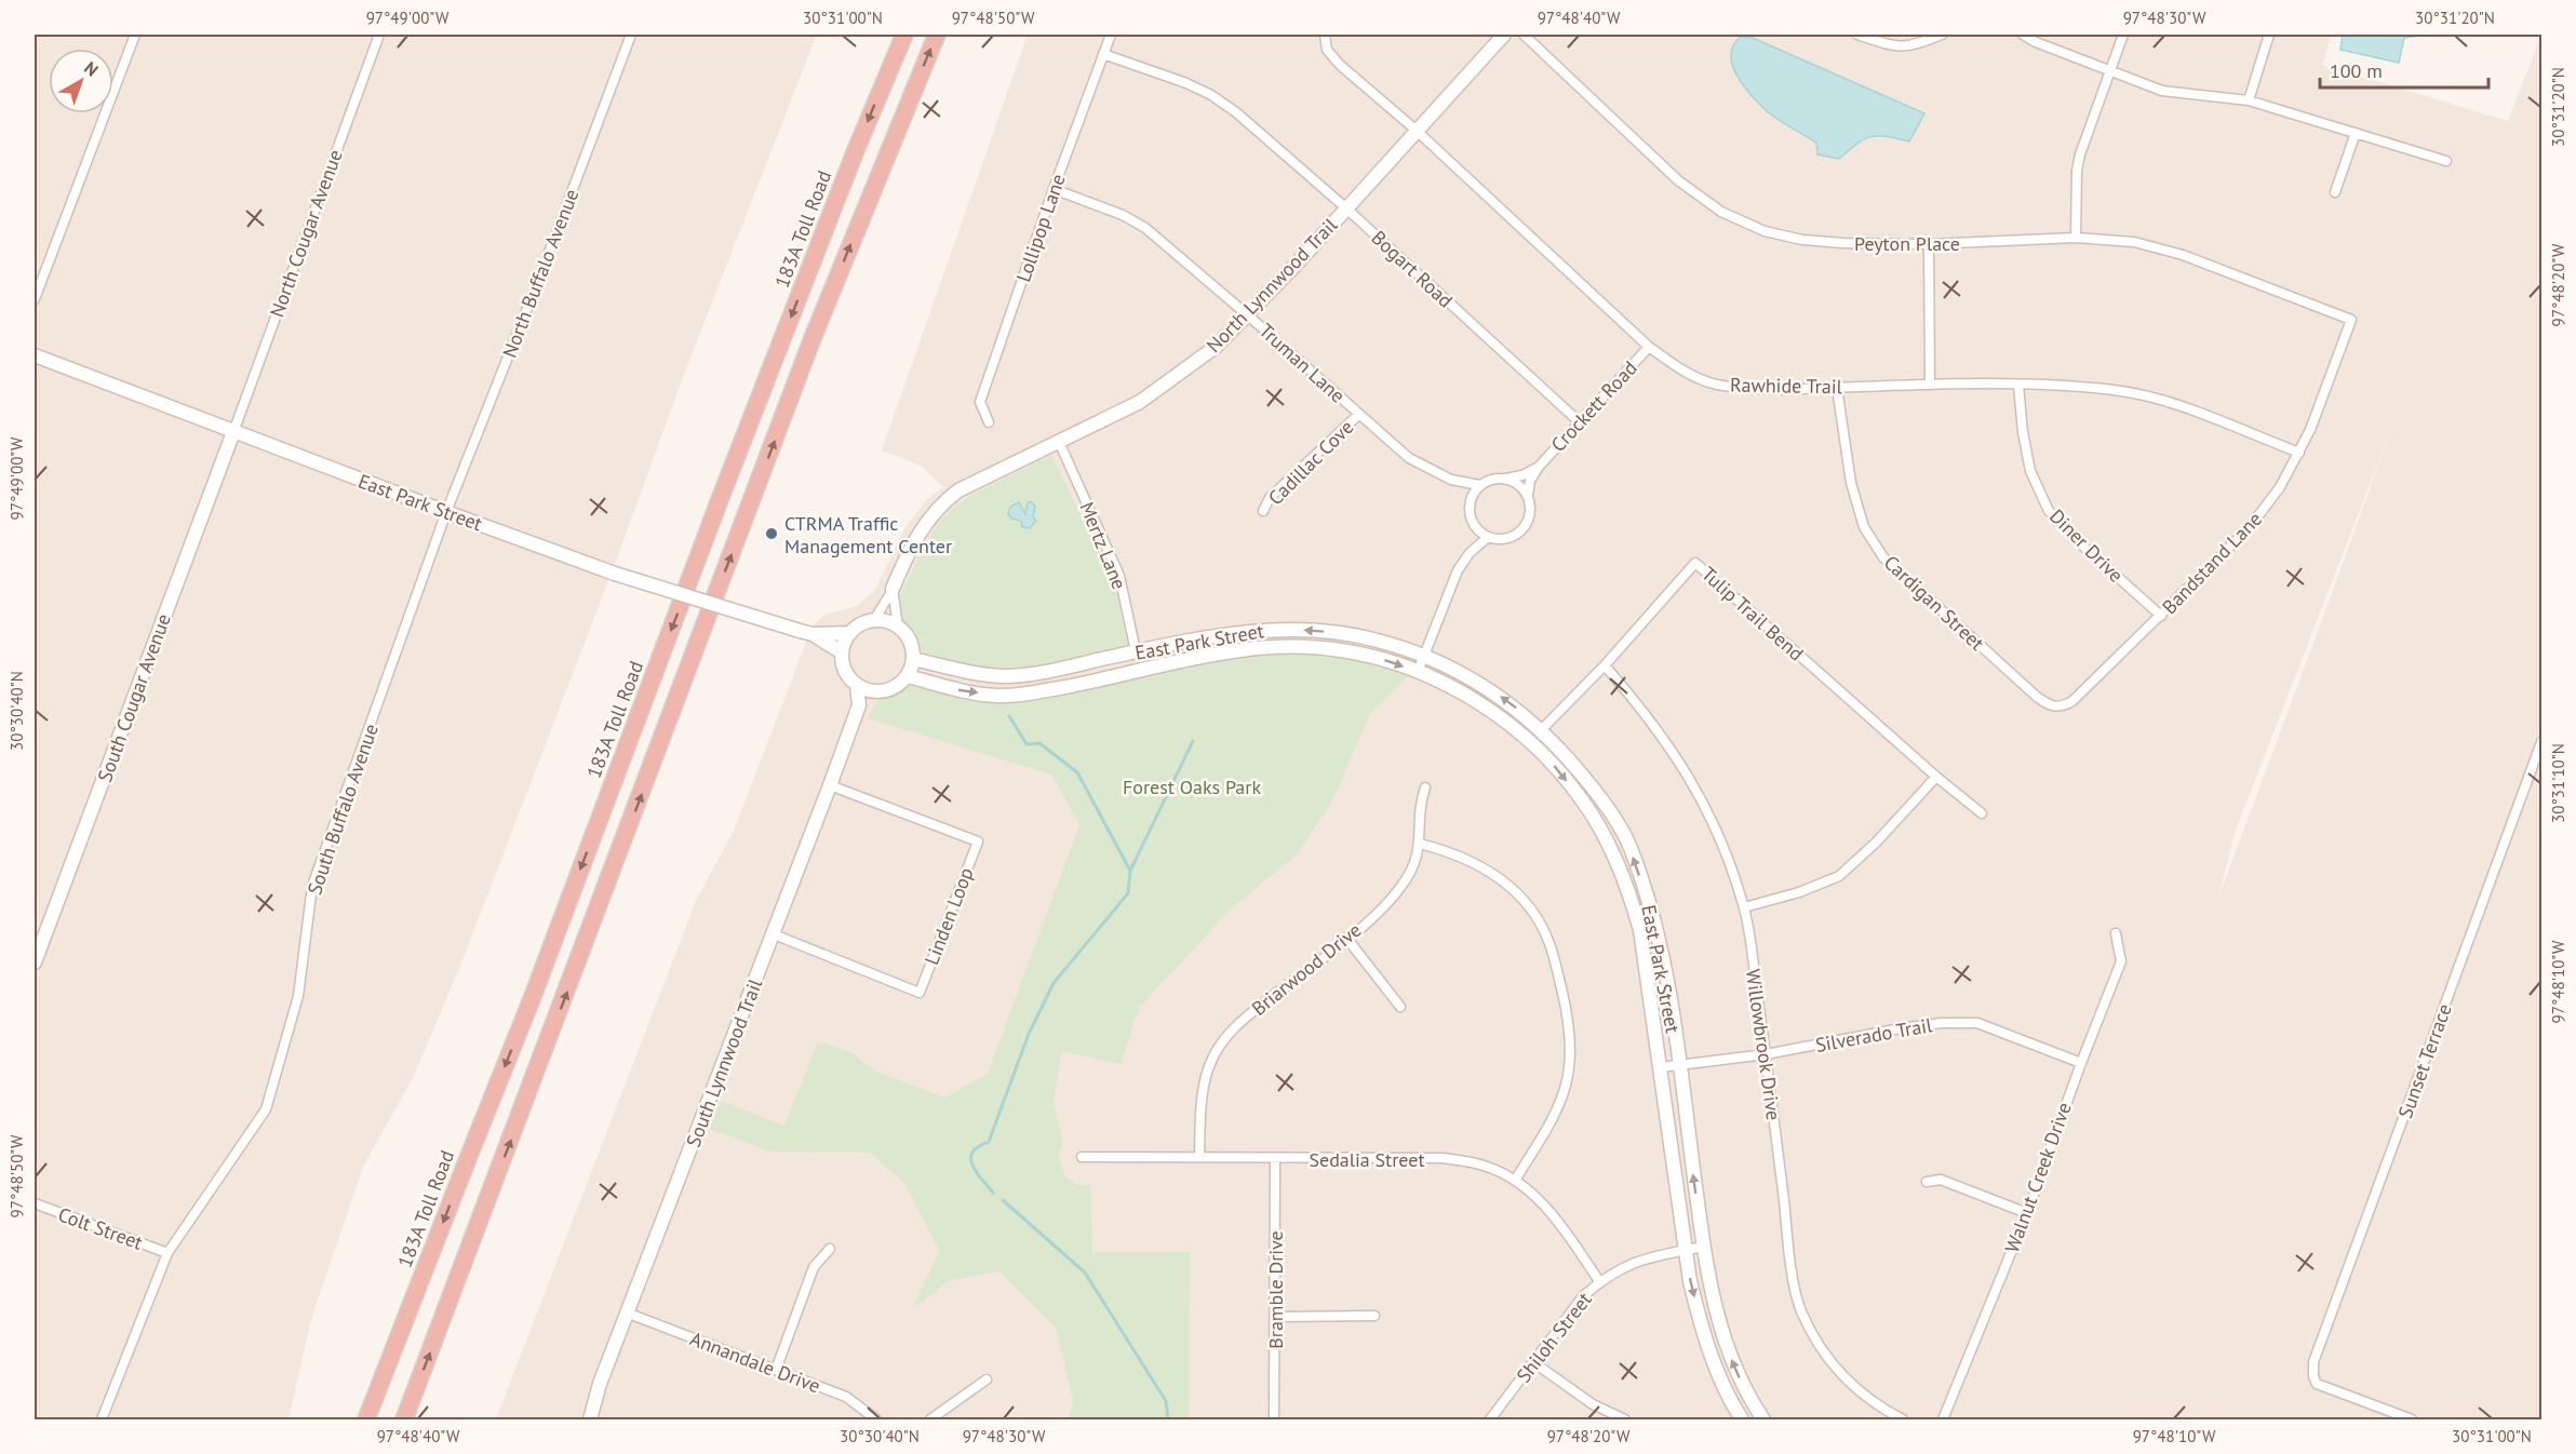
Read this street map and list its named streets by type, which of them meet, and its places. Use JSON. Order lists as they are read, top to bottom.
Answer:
{
  "streets": {
    "highway": ["183A Toll Road"],
    "street": [
      "Lollipop Lane",
      "North Cougar Avenue",
      "Peyton Place",
      "Bogart Road",
      "North Buffalo Avenue",
      "North Lynnwood Trail",
      "Truman Lane",
      "Rawhide Trail",
      "Crockett Road",
      "Cadillac Cove",
      "East Park Street",
      "Mertz Lane",
      "Diner Drive",
      "Bandstand Lane",
      "Cardigan Street",
      "Tulip Trail Bend",
      "South Cougar Avenue",
      "South Buffalo Avenue",
      "Linden Loop",
      "Briarwood Drive",
      "Silverado Trail",
      "Willowbrook Drive",
      "Sunset Terrace",
      "South Lynnwood Trail",
      "Sedalia Street",
      "Walnut Creek Drive",
      "Colt Street",
      "Bramble Drive",
      "Shiloh Street",
      "Annandale Drive"
    ]
  },
  "crossings": [
    ["Lollipop Lane", "Bogart Road"],
    ["Lollipop Lane", "Truman Lane"],
    ["North Cougar Avenue", "East Park Street"],
    ["North Cougar Avenue", "South Cougar Avenue"],
    ["Peyton Place", "Bandstand Lane"],
    ["Bogart Road", "North Lynnwood Trail"],
    ["Bogart Road", "Crockett Road"],
    ["North Buffalo Avenue", "East Park Street"],
    ["North Buffalo Avenue", "South Buffalo Avenue"],
    ["North Lynnwood Trail", "Truman Lane"],
    ["North Lynnwood Trail", "Rawhide Trail"],
    ["North Lynnwood Trail", "East Park Street"],
    ["North Lynnwood Trail", "Mertz Lane"],
    ["North Lynnwood Trail", "South Lynnwood Trail"],
    ["Truman Lane", "Crockett Road"],
    ["Truman Lane", "Cadillac Cove"],
    ["Rawhide Trail", "Crockett Road"],
    ["Rawhide Trail", "Diner Drive"],
    ["Rawhide Trail", "Bandstand Lane"],
    ["Rawhide Trail", "Cardigan Street"],
    ["East Park Street", "Mertz Lane"],
    ["East Park Street", "Tulip Trail Bend"],
    ["East Park Street", "South Cougar Avenue"],
    ["East Park Street", "South Buffalo Avenue"],
    ["East Park Street", "Silverado Trail"],
    ["East Park Street", "South Lynnwood Trail"],
    ["East Park Street", "Shiloh Street"],
    ["Diner Drive", "Bandstand Lane"],
    ["Bandstand Lane", "Cardigan Street"],
    ["Tulip Trail Bend", "Willowbrook Drive"],
    ["South Buffalo Avenue", "Colt Street"],
    ["Linden Loop", "South Lynnwood Trail"],
    ["Briarwood Drive", "Sedalia Street"],
    ["Silverado Trail", "Willowbrook Drive"],
    ["Silverado Trail", "Walnut Creek Drive"],
    ["South Lynnwood Trail", "Annandale Drive"],
    ["Sedalia Street", "Bramble Drive"],
    ["Sedalia Street", "Shiloh Street"]
  ],
  "parks": ["Forest Oaks Park"],
  "places": ["CTRMA Traffic Management Center"],
  "scale_bar": "100 m",
  "north": "top right",
  "coordinates": [
    "97°49'00\"W",
    "30°31'00\"N",
    "97°48'50\"W",
    "97°48'40\"W",
    "97°48'30\"W",
    "30°31'20\"N",
    "97°48'20\"W",
    "30°30'40\"N",
    "30°31'10\"N",
    "97°48'10\"W"
  ]
}
